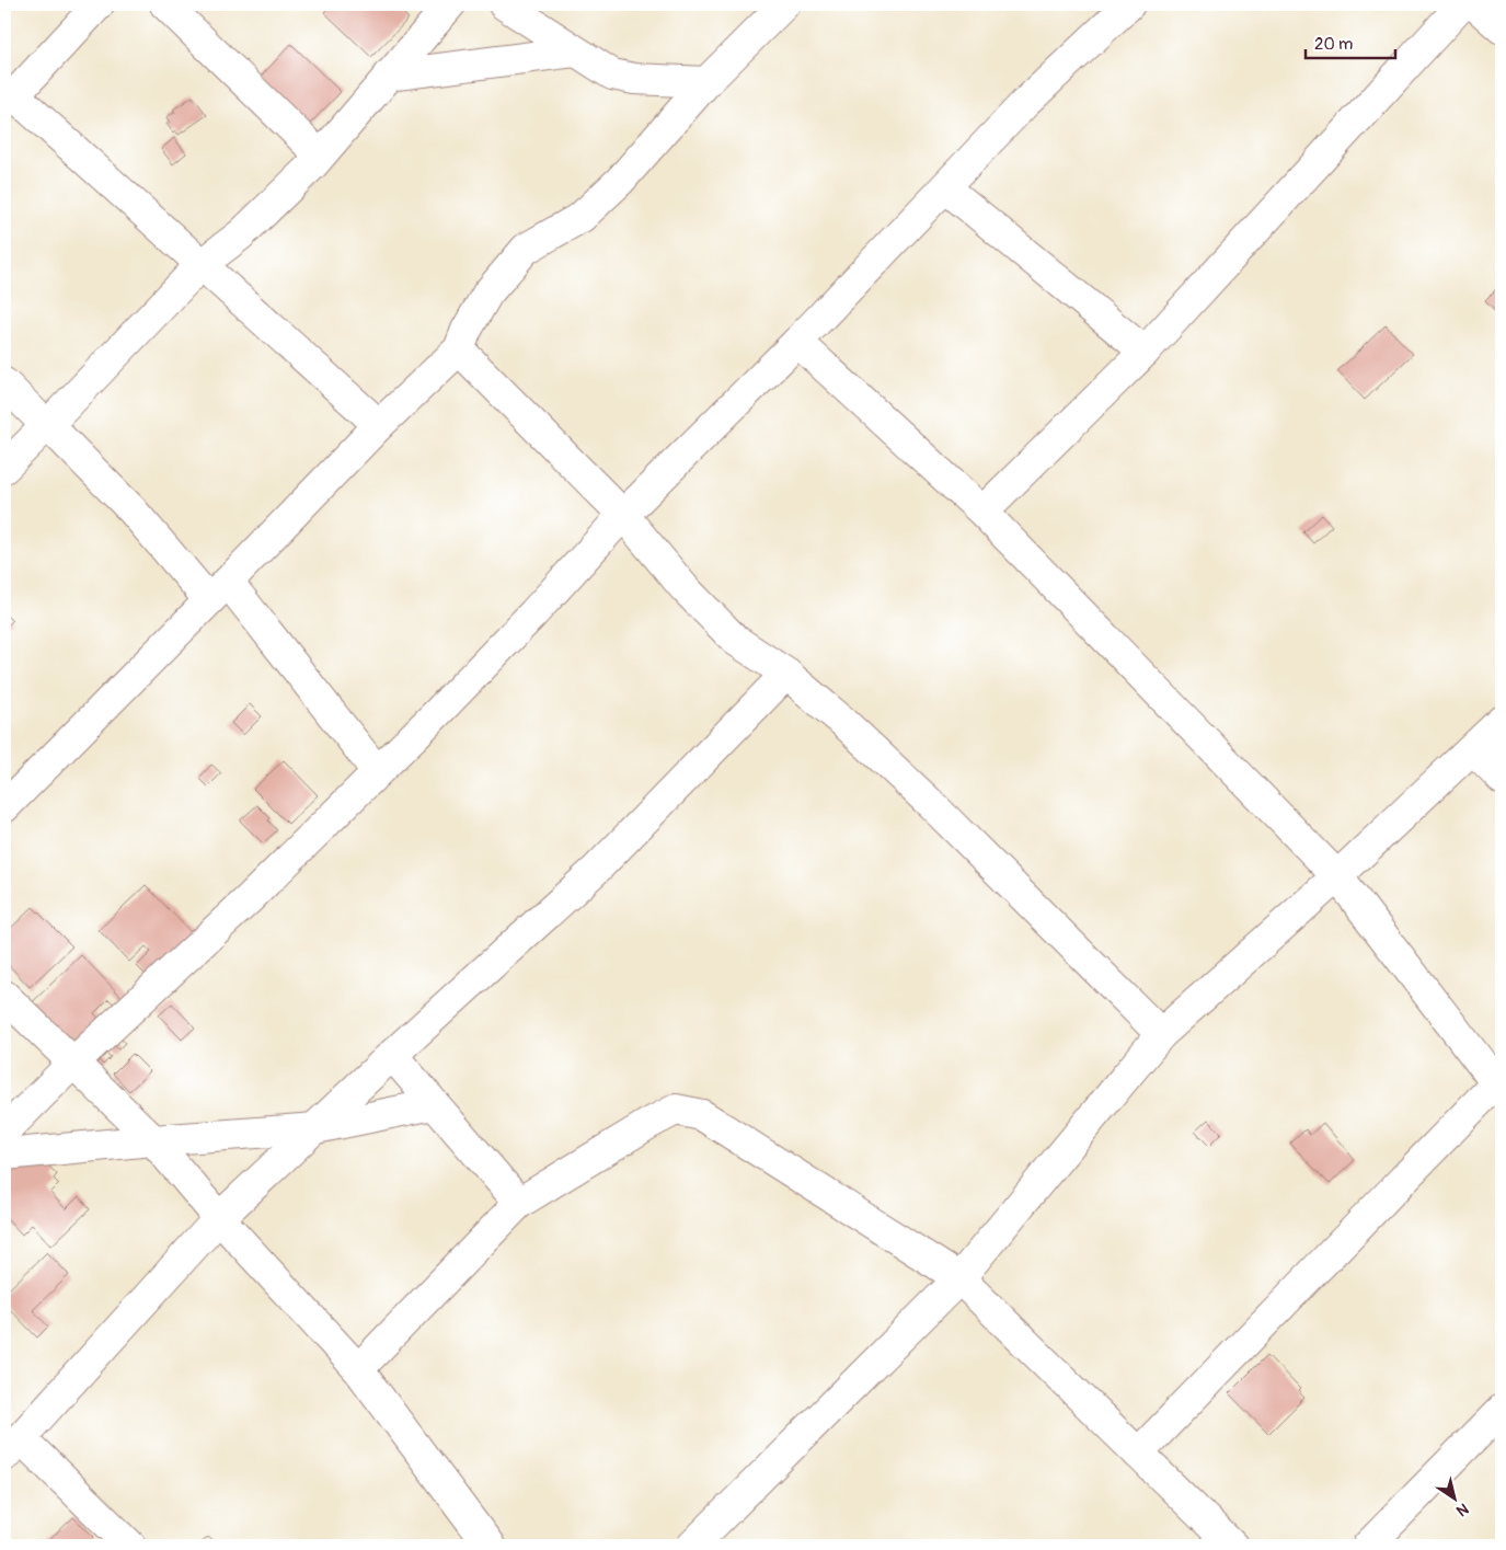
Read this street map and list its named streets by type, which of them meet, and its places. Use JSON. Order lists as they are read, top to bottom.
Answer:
{
  "scale_bar": "20 m",
  "north": "bottom right"
}
